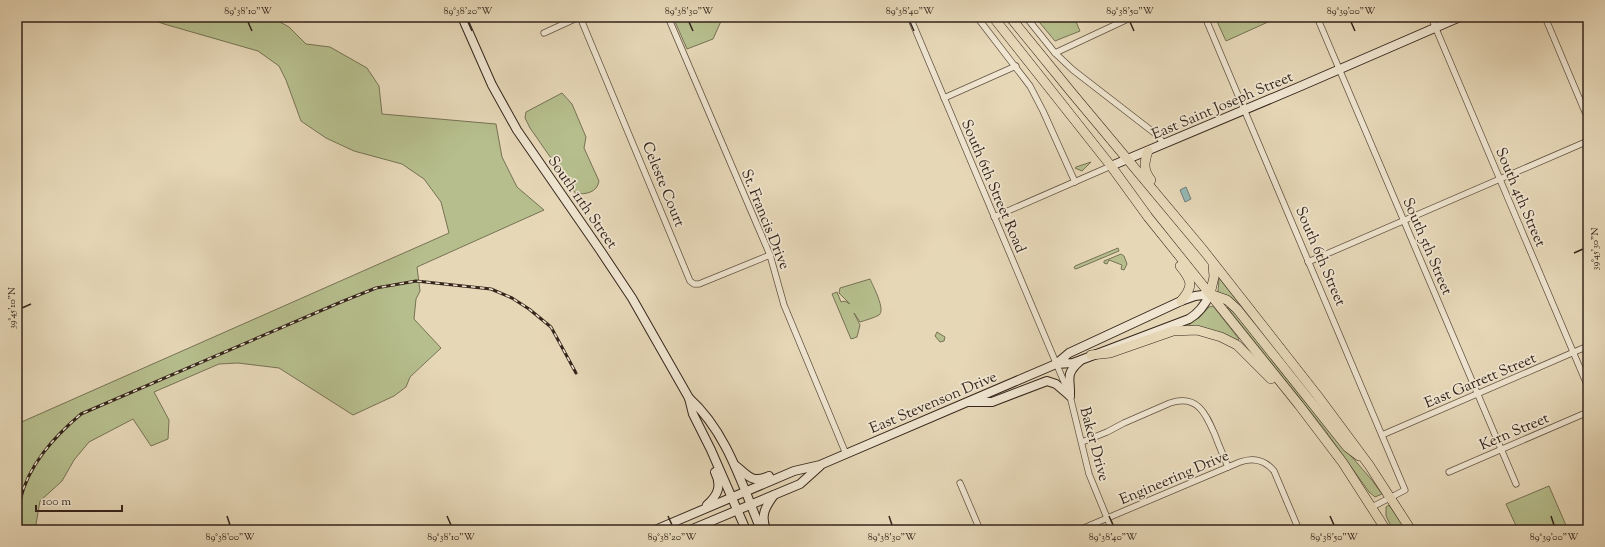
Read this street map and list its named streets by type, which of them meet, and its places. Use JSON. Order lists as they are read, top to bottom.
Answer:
{
  "streets": {
    "main road": ["East Saint Joseph Street", "South 11th Street", "East Stevenson Drive"],
    "street": [
      "Celeste Court",
      "South 6th Street Road",
      "South 4th Street",
      "St. Francis Drive",
      "South 5th Street",
      "South 6th Street",
      "East Garrett Street",
      "Kern Street",
      "Baker Drive",
      "Engineering Drive"
    ]
  },
  "crossings": [
    ["East Saint Joseph Street", "South 6th Street Road"],
    ["East Saint Joseph Street", "South 4th Street"],
    ["East Saint Joseph Street", "South 5th Street"],
    ["East Saint Joseph Street", "South 6th Street"],
    ["Celeste Court", "St. Francis Drive"],
    ["South 6th Street Road", "East Stevenson Drive"],
    ["South 6th Street Road", "Baker Drive"],
    ["South 4th Street", "East Garrett Street"],
    ["South 11th Street", "East Stevenson Drive"],
    ["St. Francis Drive", "East Stevenson Drive"],
    ["South 5th Street", "East Garrett Street"],
    ["South 5th Street", "Kern Street"],
    ["South 6th Street", "East Garrett Street"],
    ["East Stevenson Drive", "Baker Drive"],
    ["Baker Drive", "Engineering Drive"]
  ],
  "scale_bar": "100 m",
  "coordinates": [
    "89°38'10\"W",
    "89°38'20\"W",
    "89°38'30\"W",
    "89°38'40\"W",
    "89°38'50\"W",
    "89°39'00\"W",
    "39°45'30\"N",
    "39°45'10\"N",
    "89°38'00\"W"
  ]
}
